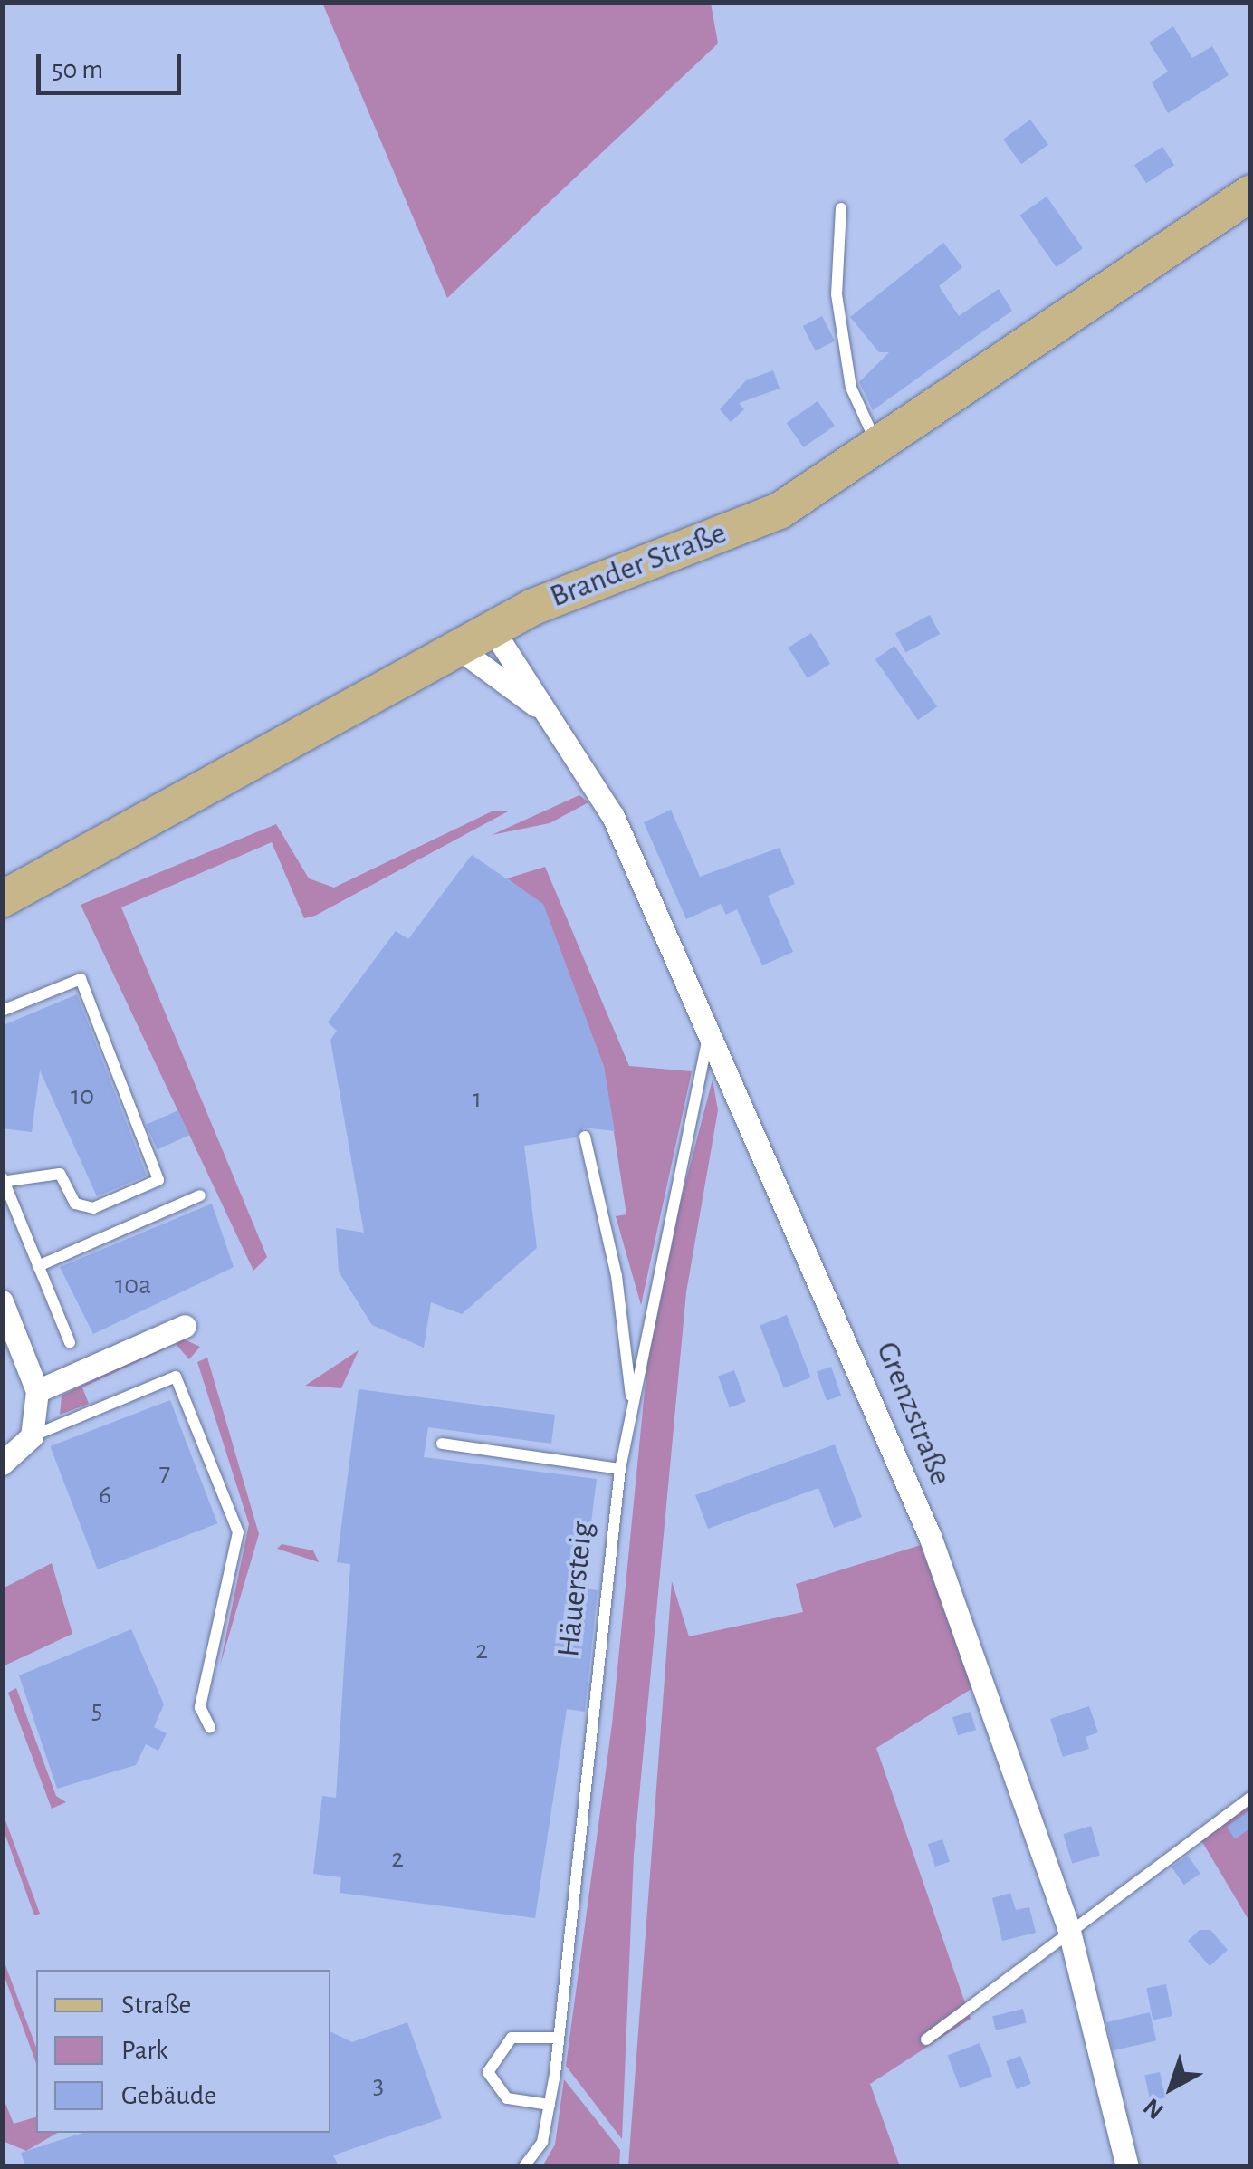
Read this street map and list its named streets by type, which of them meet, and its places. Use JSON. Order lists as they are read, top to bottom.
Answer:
{
  "streets": {
    "main road": ["Brander Straße"],
    "street": ["Grenzstraße"],
    "lane": ["Häuersteig"]
  },
  "crossings": [
    ["Brander Straße", "Grenzstraße"],
    ["Grenzstraße", "Häuersteig"]
  ],
  "house_numbers": [
    "10",
    "1",
    "10a",
    "7",
    "6",
    "2",
    "5",
    "2",
    "3"
  ],
  "legend": ["Straße", "Park", "Gebäude"],
  "scale_bar": "50 m",
  "north": "bottom left"
}
